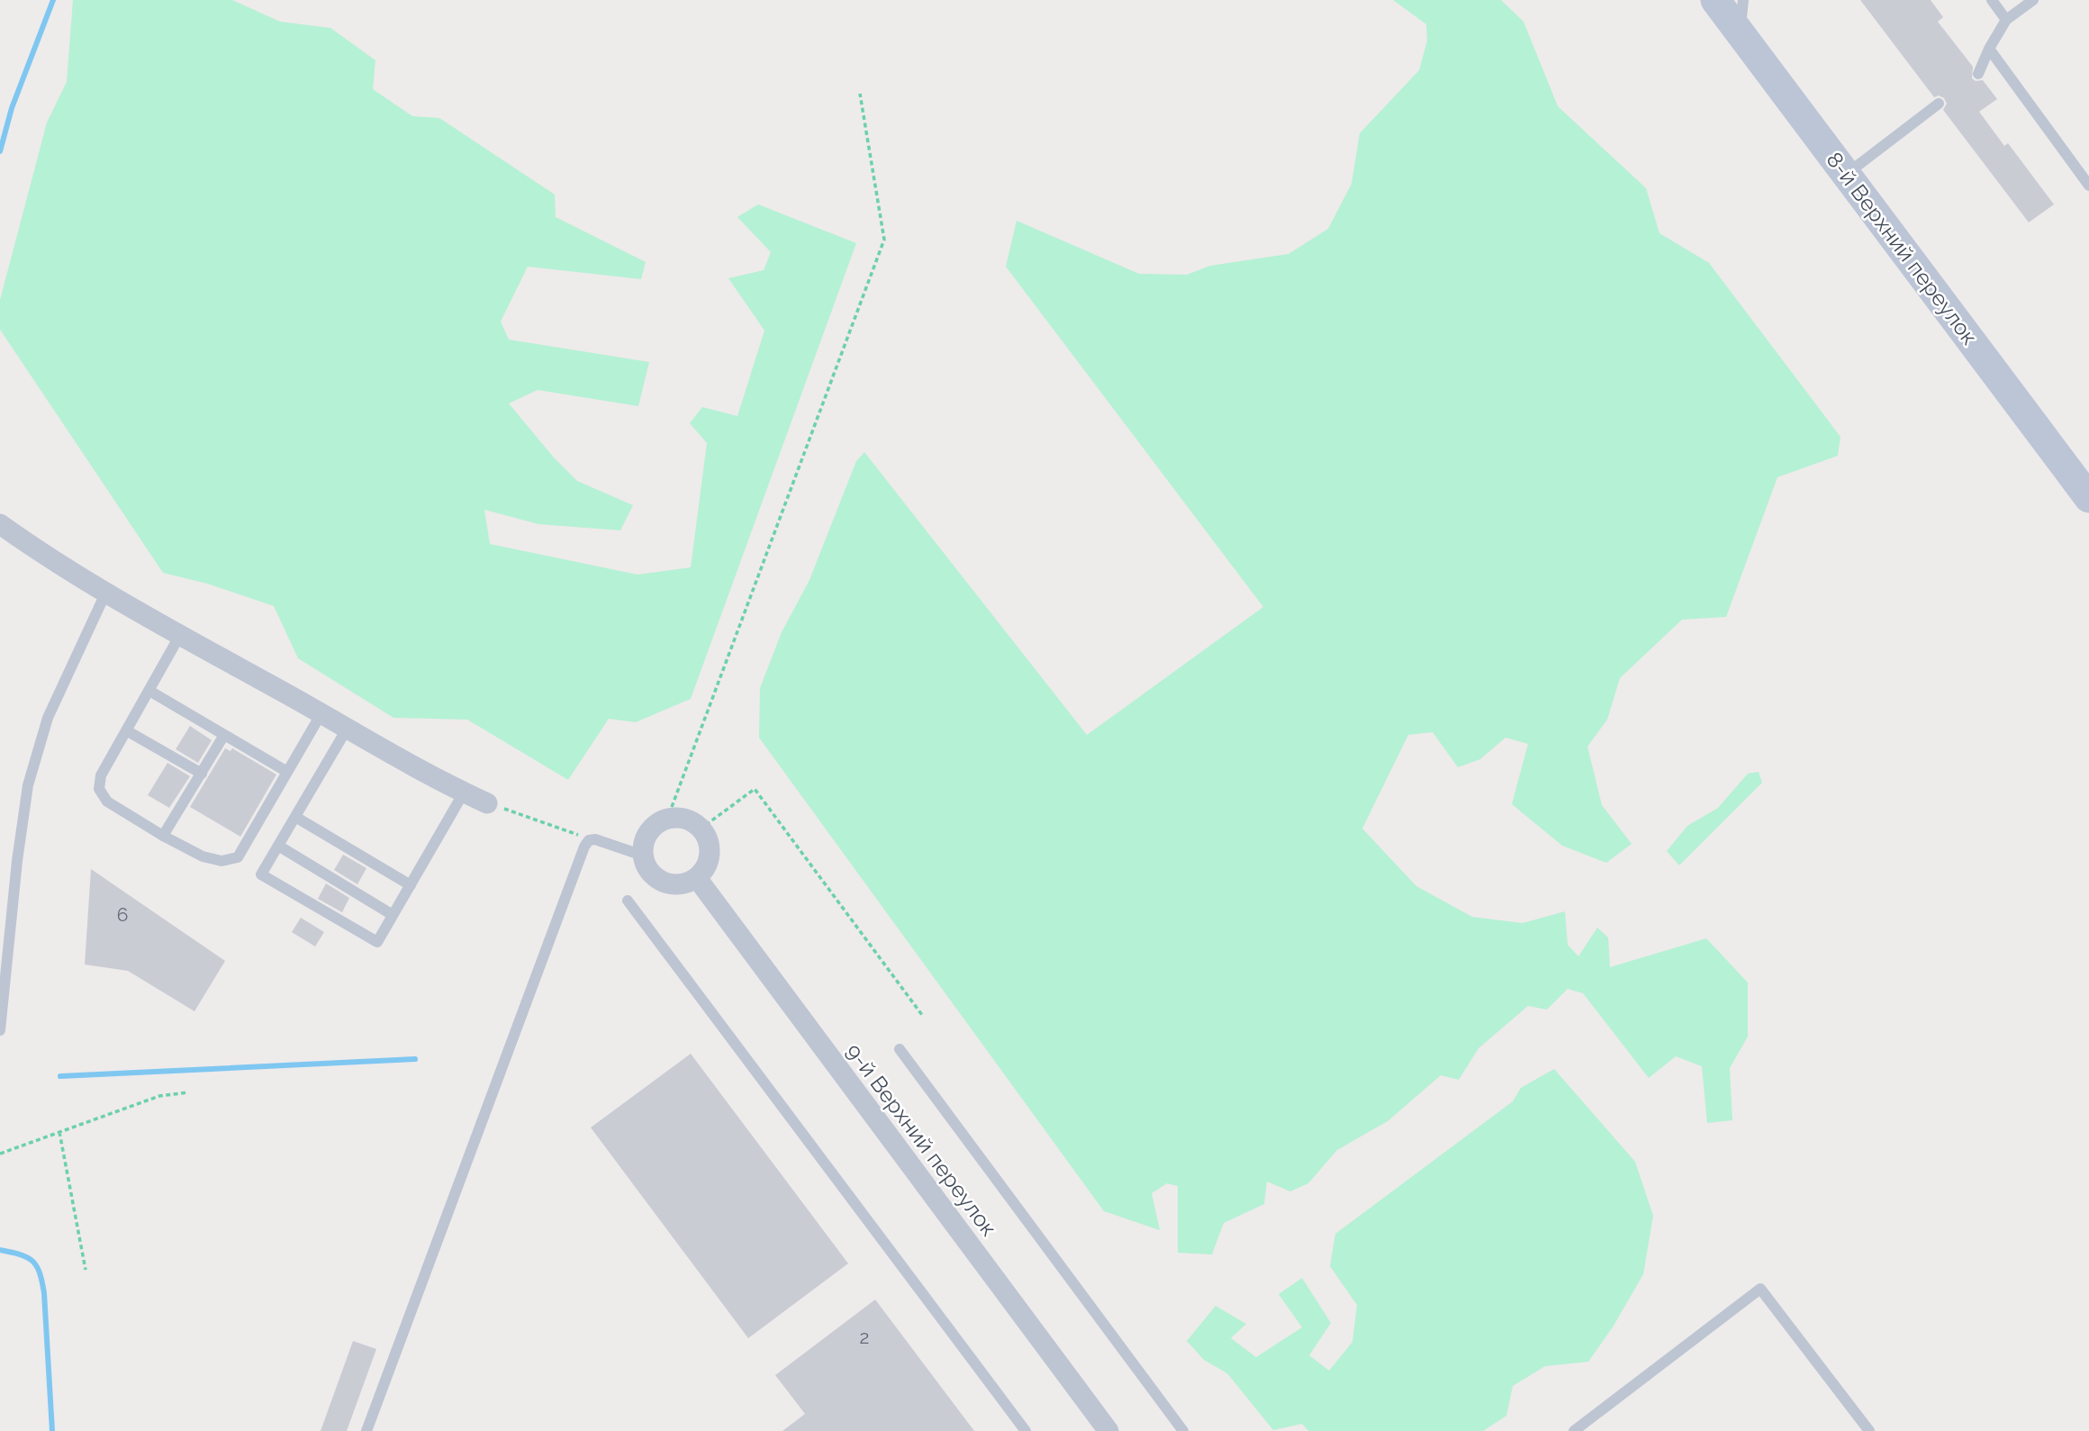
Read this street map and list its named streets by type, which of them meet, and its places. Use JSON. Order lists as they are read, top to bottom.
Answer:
{
  "streets": {
    "street": ["8-й Верхний переулок", "9-й Верхний переулок"]
  },
  "house_numbers": ["6", "2"]
}
